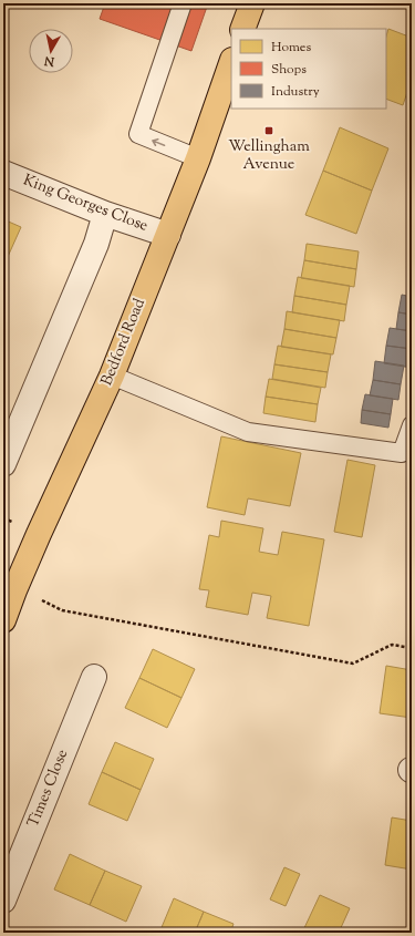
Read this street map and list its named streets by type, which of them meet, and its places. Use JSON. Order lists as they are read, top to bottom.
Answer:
{
  "streets": {
    "main road": ["Bedford Road"],
    "street": ["King Georges Close", "Times Close"]
  },
  "crossings": [
    ["King Georges Close", "Bedford Road"]
  ],
  "places": {
    "transit": ["Wellingham Avenue"]
  },
  "legend": ["Homes", "Shops", "Industry"],
  "north": "bottom"
}
